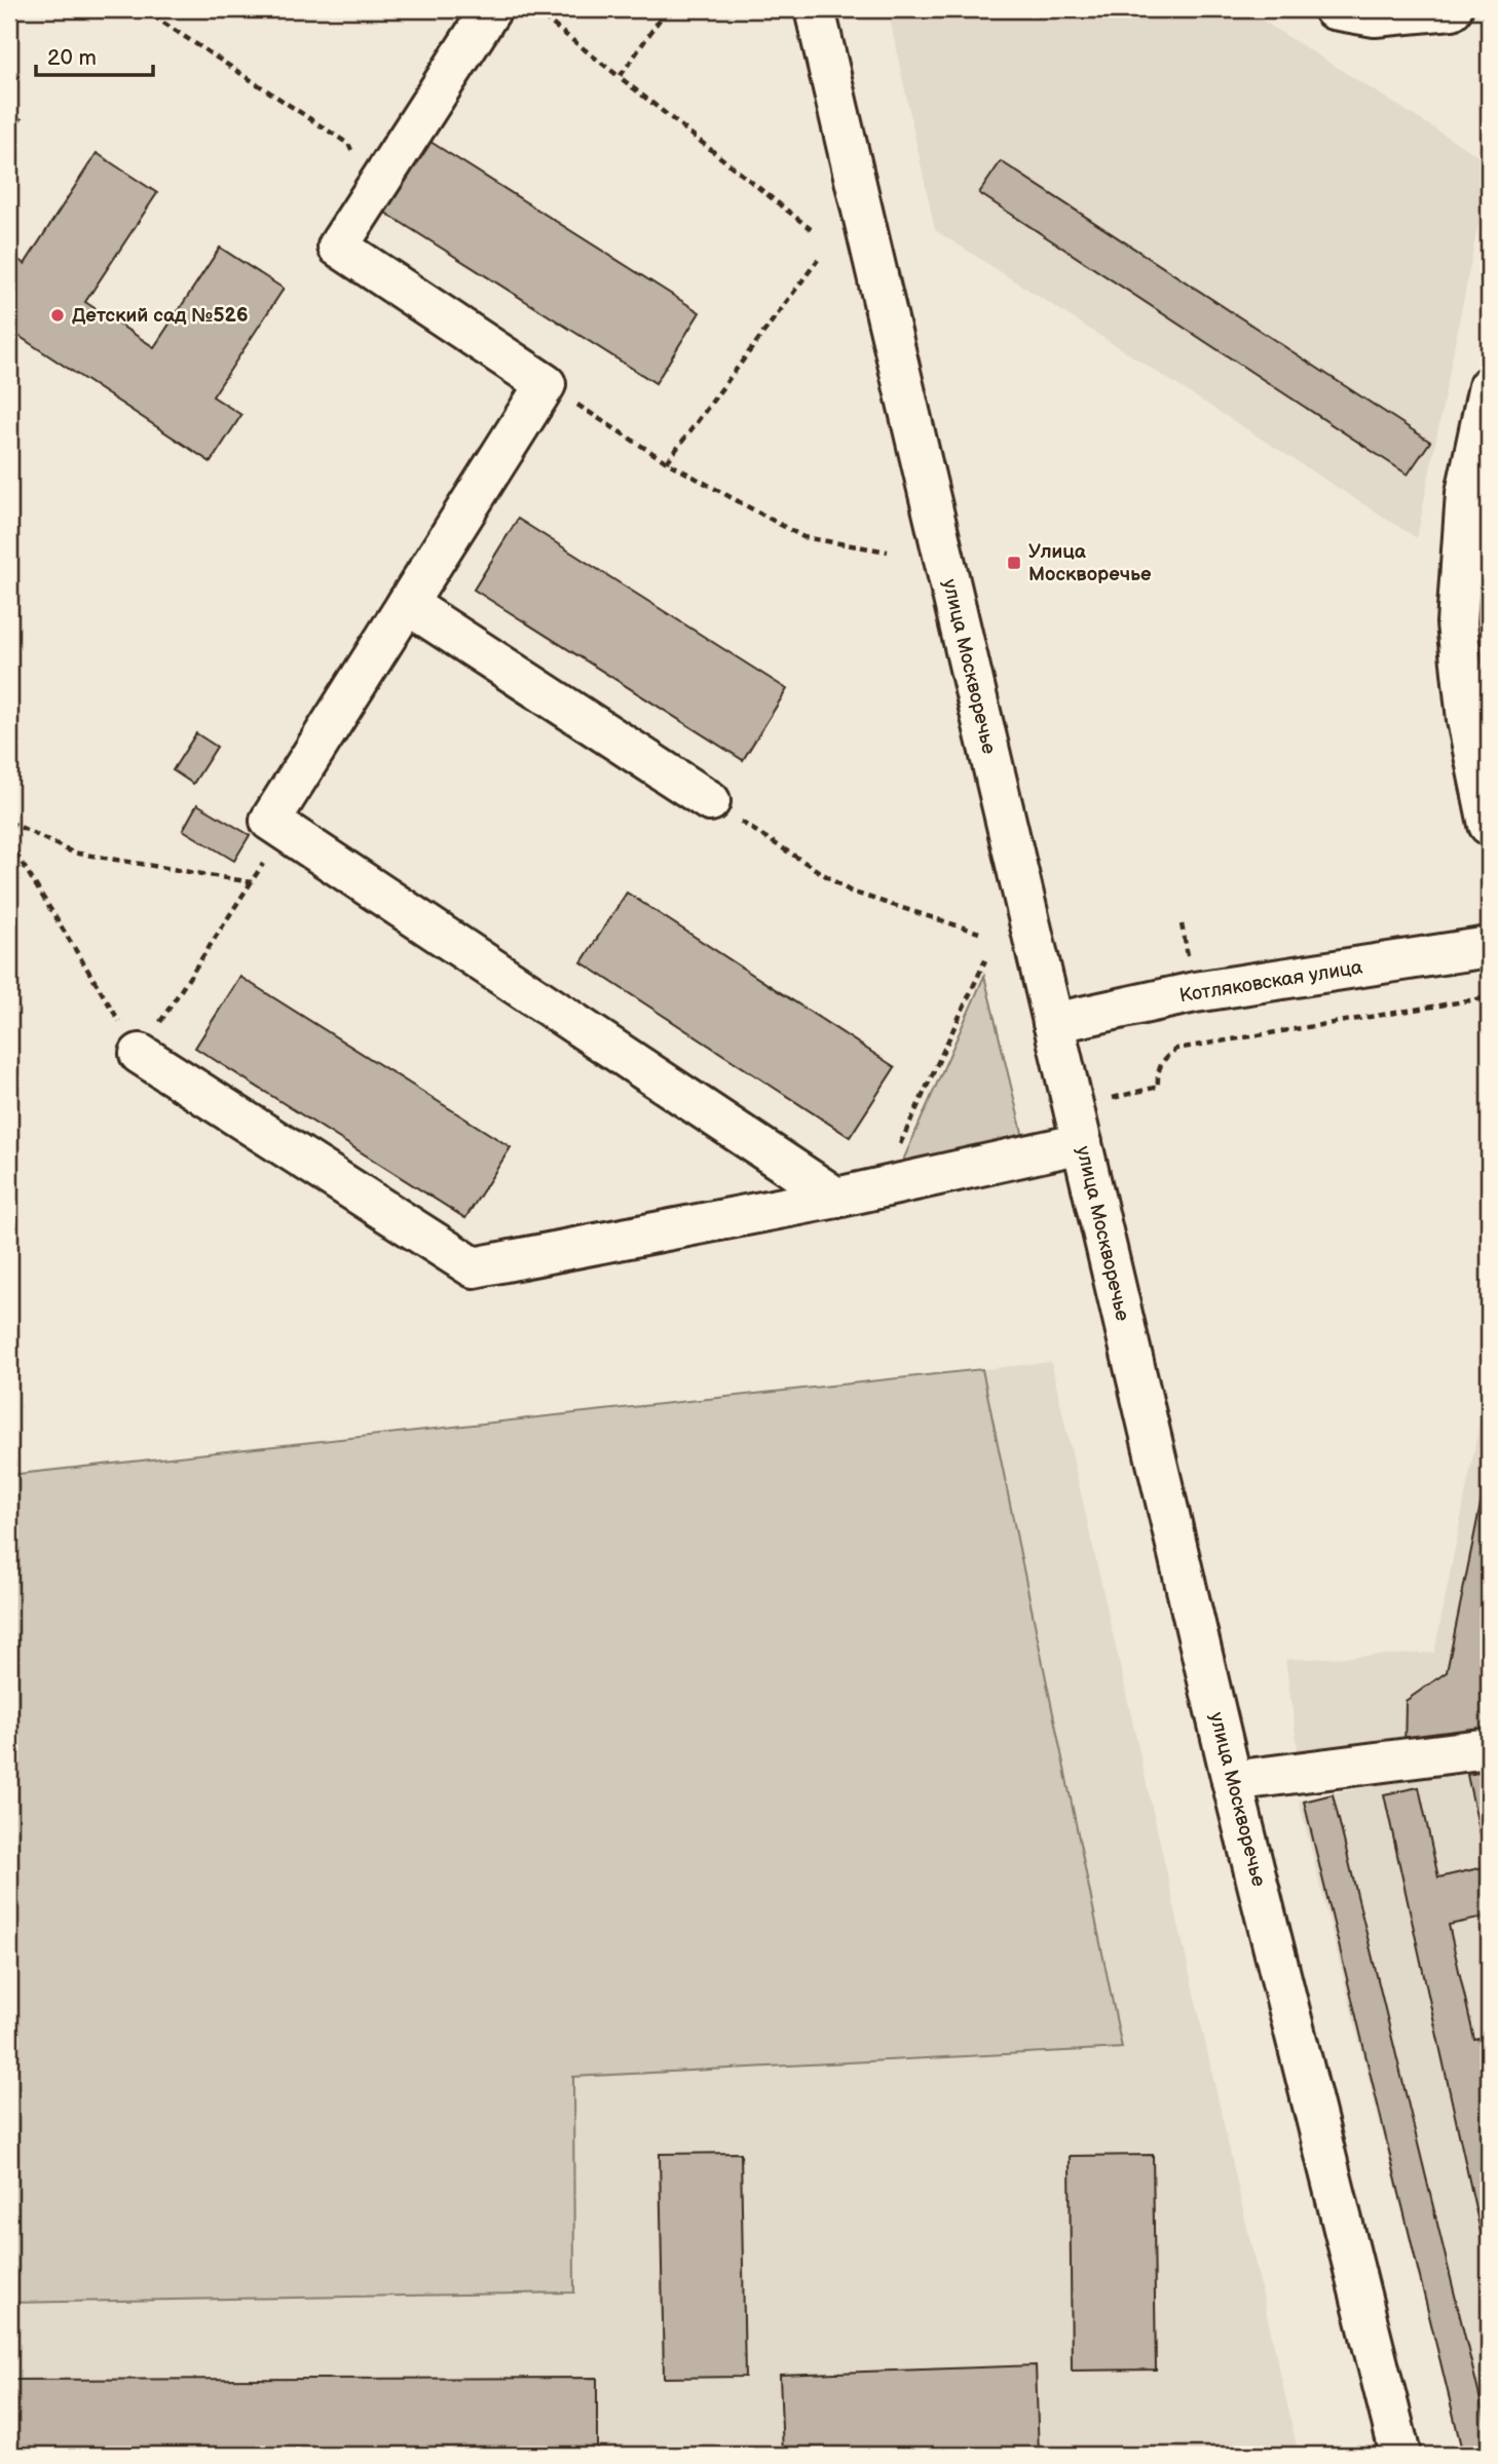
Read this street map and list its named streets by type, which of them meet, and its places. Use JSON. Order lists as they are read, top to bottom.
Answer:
{
  "streets": {
    "main road": ["улица Москворечье", "Котляковская улица"]
  },
  "crossings": [
    ["улица Москворечье", "Котляковская улица"]
  ],
  "places": {
    "other": ["Детский сад №526"],
    "transit": ["Улица Москворечье"]
  },
  "scale_bar": "20 m"
}
